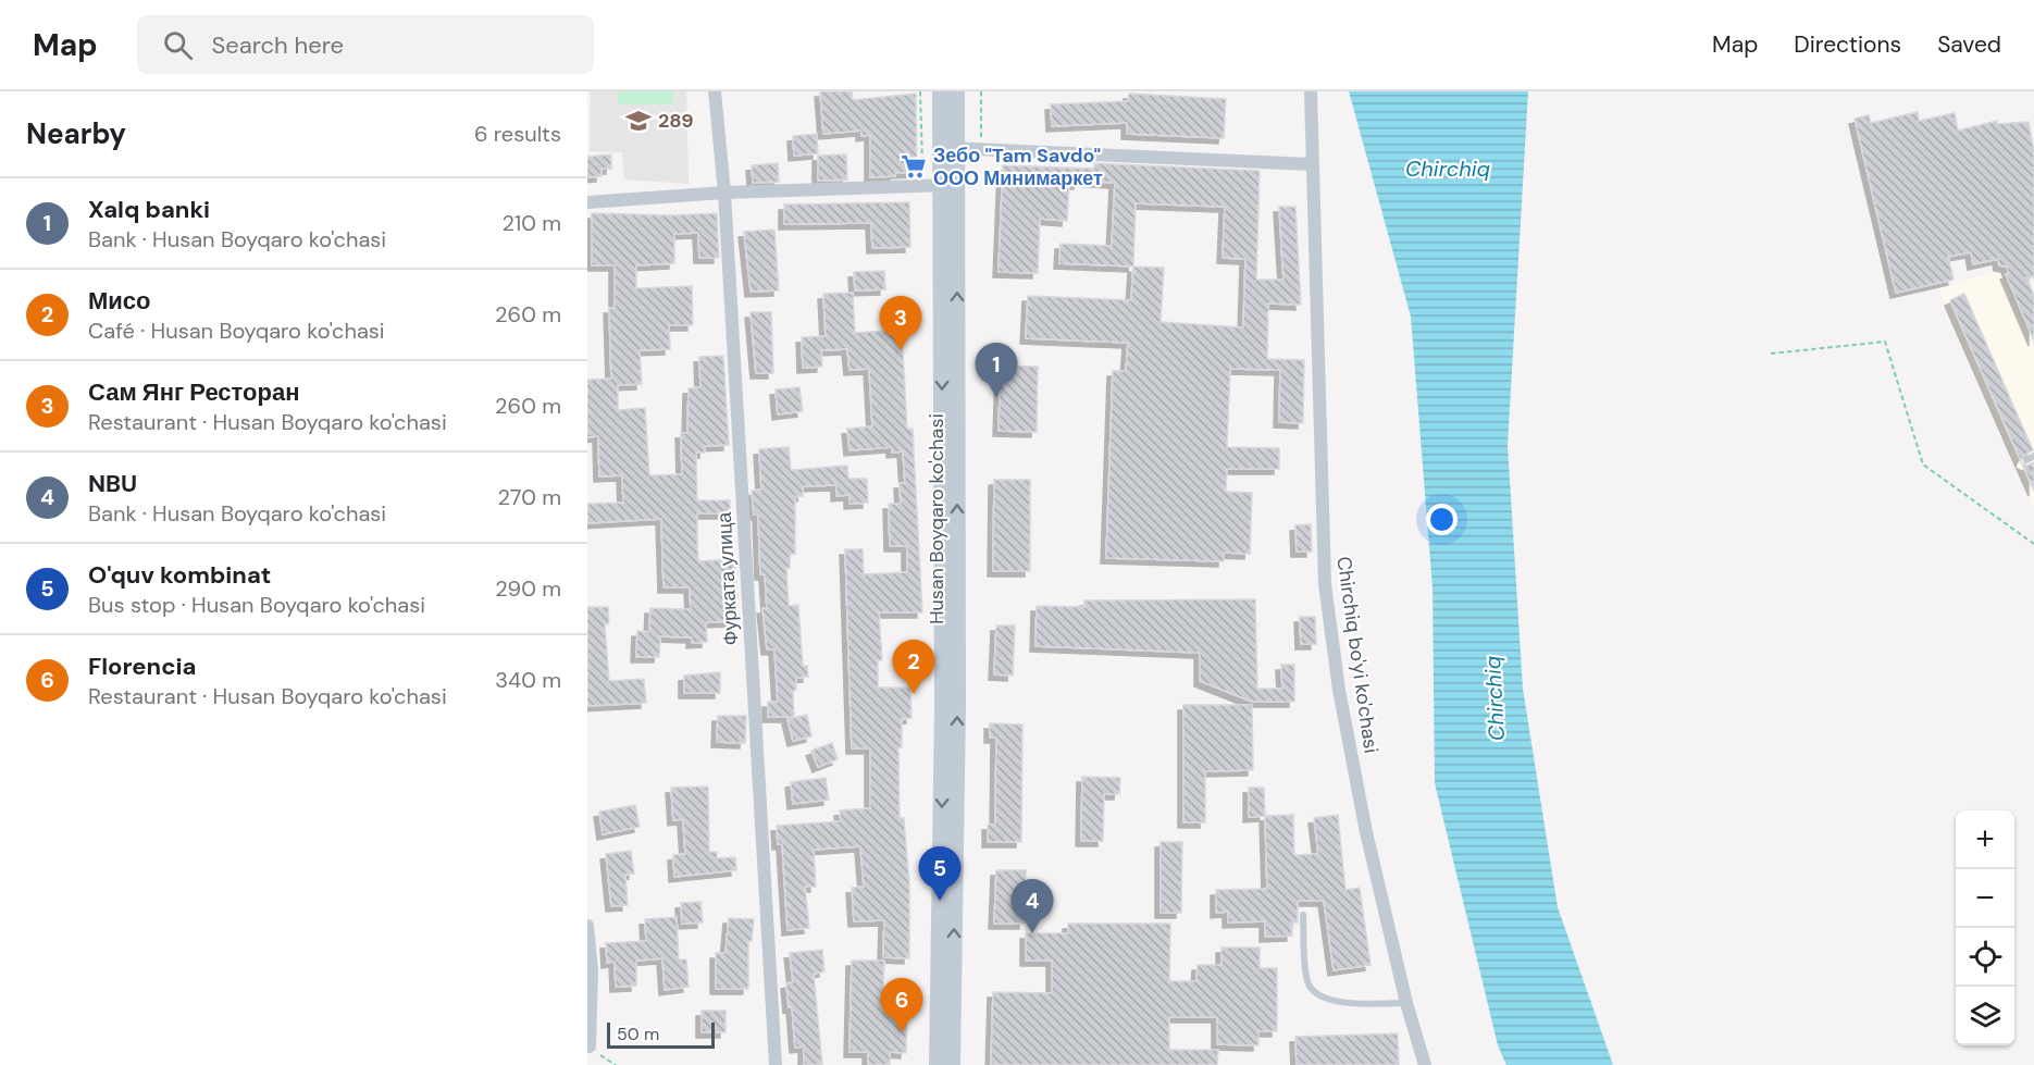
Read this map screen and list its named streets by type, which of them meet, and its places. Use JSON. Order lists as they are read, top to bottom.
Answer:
{
  "streets": {
    "main road": ["Husan Boyqaro ko'chasi"],
    "street": ["Фурката улица", "Chirchiq bo'yi ko'chasi"]
  },
  "water": ["Chirchiq"],
  "places": {
    "school or university": ["289"],
    "supermarket": ["Зебо \"Tam Savdo\" ООО Минимаркет"]
  },
  "scale_bar": "50 m",
  "page": {
    "header": "Map",
    "search": "Search here",
    "nav": ["Map", "Directions", "Saved"],
    "heading": ["Nearby", "6 results"],
    "list": [
      {
        "mark": "1",
        "name": "Xalq banki",
        "note": "Bank · Husan Boyqaro ko'chasi",
        "value": "210 m"
      },
      {
        "mark": "2",
        "name": "Мисо",
        "note": "Café · Husan Boyqaro ko'chasi",
        "value": "260 m"
      },
      {
        "mark": "3",
        "name": "Сам Янг Ресторан",
        "note": "Restaurant · Husan Boyqaro ko'chasi",
        "value": "260 m"
      },
      {
        "mark": "4",
        "name": "NBU",
        "note": "Bank · Husan Boyqaro ko'chasi",
        "value": "270 m"
      },
      {
        "mark": "5",
        "name": "O'quv kombinat",
        "note": "Bus stop · Husan Boyqaro ko'chasi",
        "value": "290 m"
      },
      {
        "mark": "6",
        "name": "Florencia",
        "note": "Restaurant · Husan Boyqaro ko'chasi",
        "value": "340 m"
      }
    ],
    "pins": [
      "3",
      "1",
      "2",
      "5",
      "4",
      "6"
    ],
    "map_buttons": ["+", "−"],
    "scale": "50 m"
  }
}
